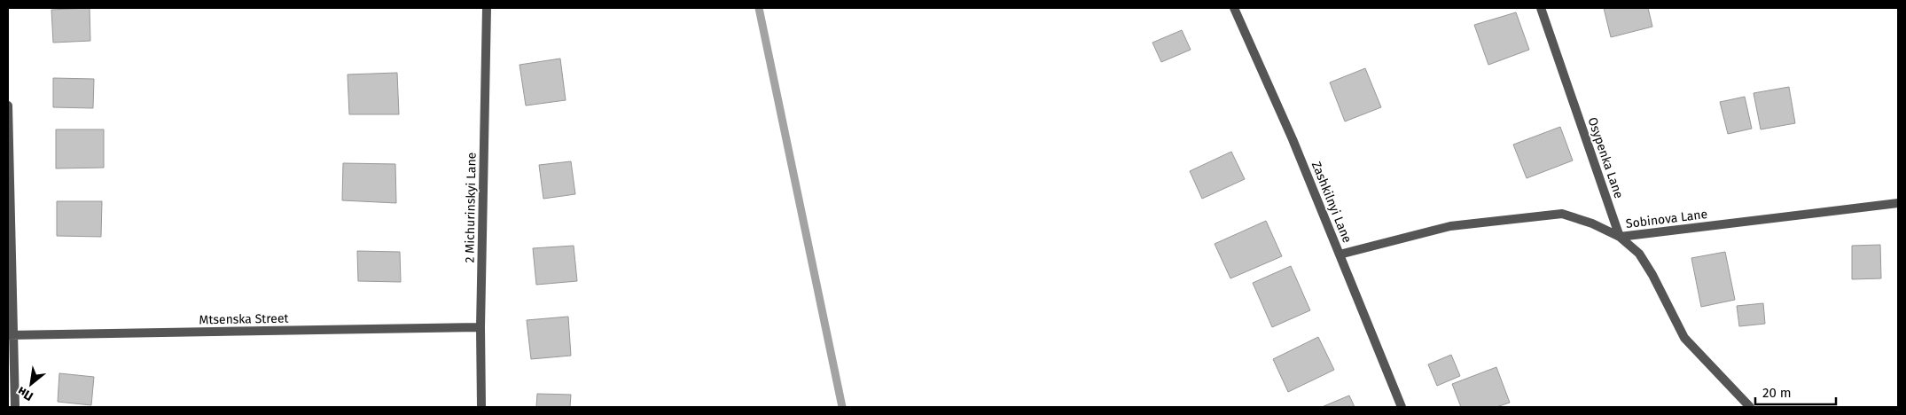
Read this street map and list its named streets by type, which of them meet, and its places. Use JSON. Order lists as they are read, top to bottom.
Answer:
{
  "streets": {
    "street": [
      "Osypenka Lane",
      "Zashkilnyi Lane",
      "2 Michurinskyi Lane",
      "Sobinova Lane",
      "Mtsenska Street"
    ]
  },
  "crossings": [
    ["Osypenka Lane", "Sobinova Lane"],
    ["Zashkilnyi Lane", "Sobinova Lane"],
    ["2 Michurinskyi Lane", "Mtsenska Street"]
  ],
  "scale_bar": "20 m",
  "north": "bottom left"
}
